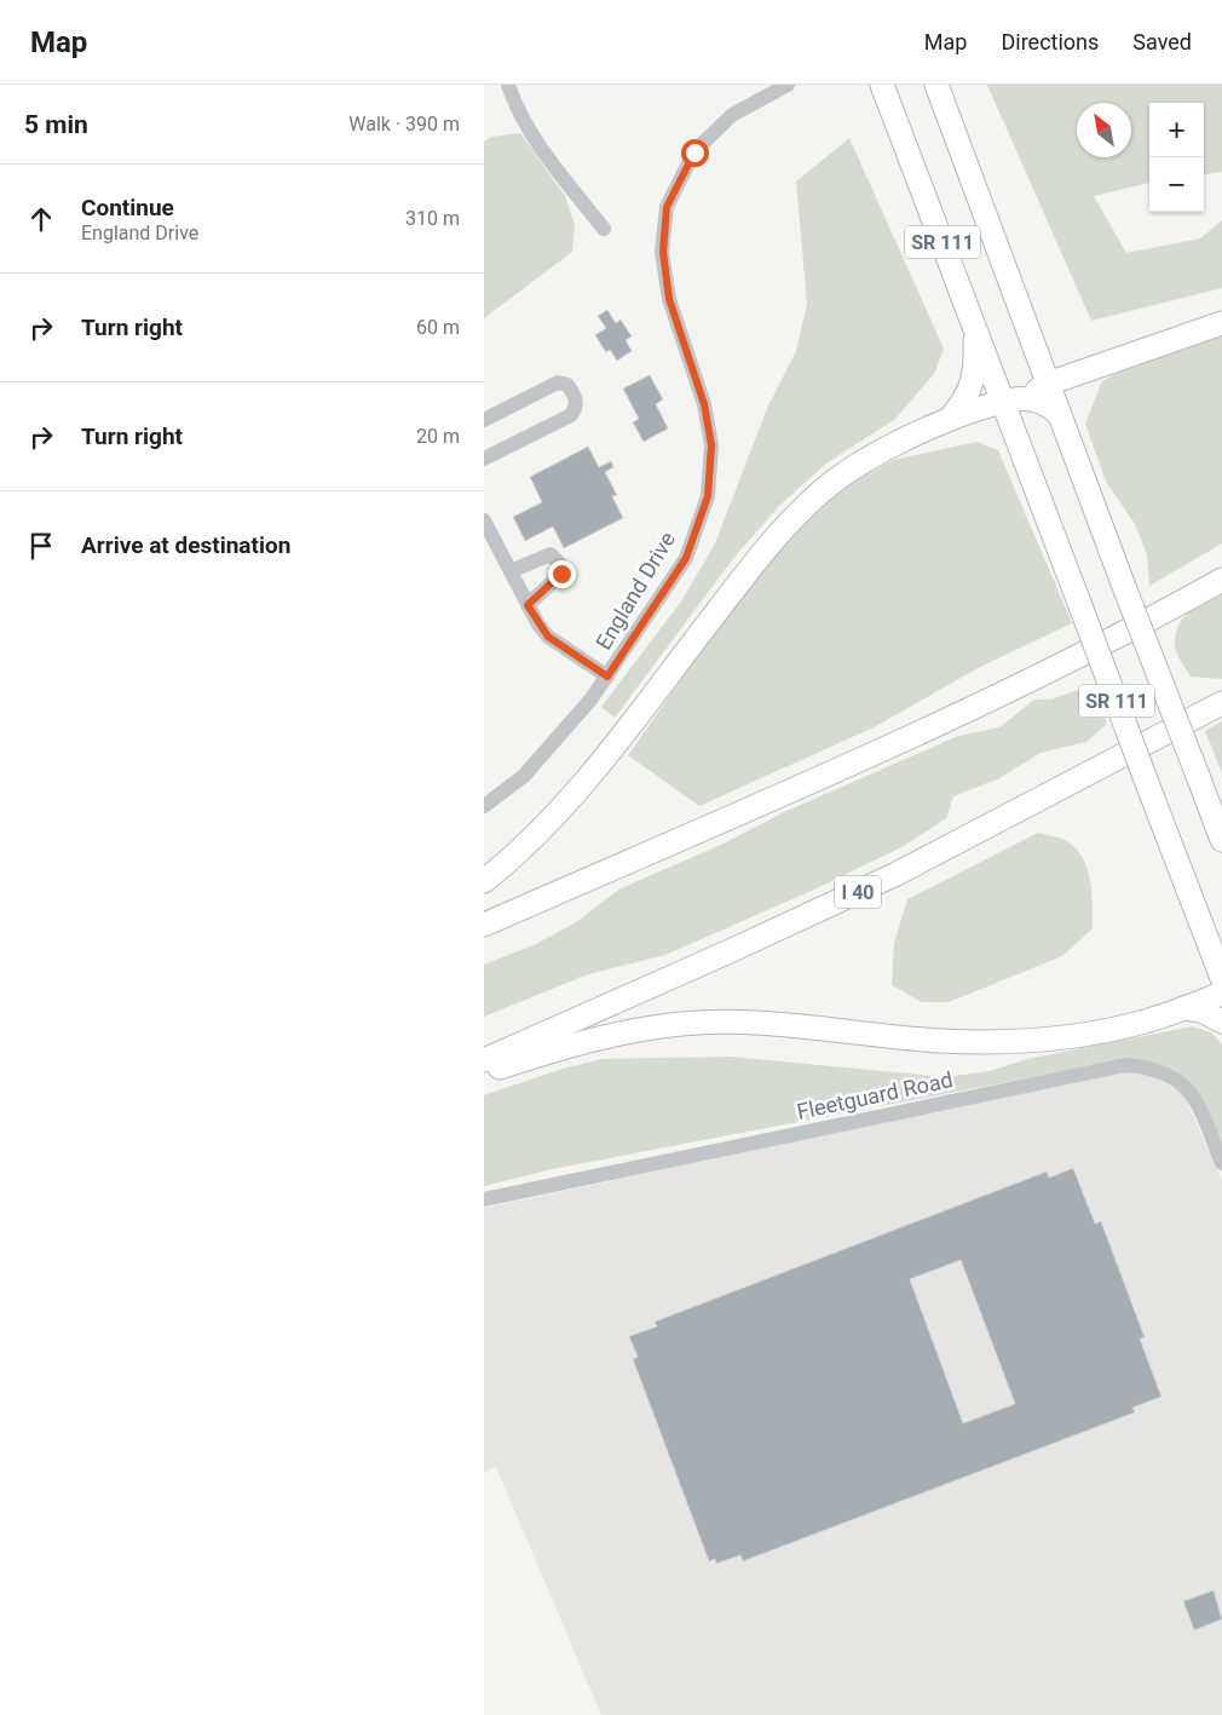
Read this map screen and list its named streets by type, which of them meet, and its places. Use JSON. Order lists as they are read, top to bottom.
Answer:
{
  "streets": {
    "highway": ["SR 111", "I 40"],
    "street": ["England Drive", "Fleetguard Road"]
  },
  "north": "top left",
  "page": {
    "header": "Map",
    "nav": ["Map", "Directions", "Saved"],
    "heading": ["5 min", "Walk · 390 m"],
    "map_buttons": ["+", "−"],
    "list": [
      ["Continue", "England Drive", "310 m"],
      ["Turn right", "60 m"],
      ["Turn right", "20 m"],
      "Arrive at destination"
    ]
  }
}
